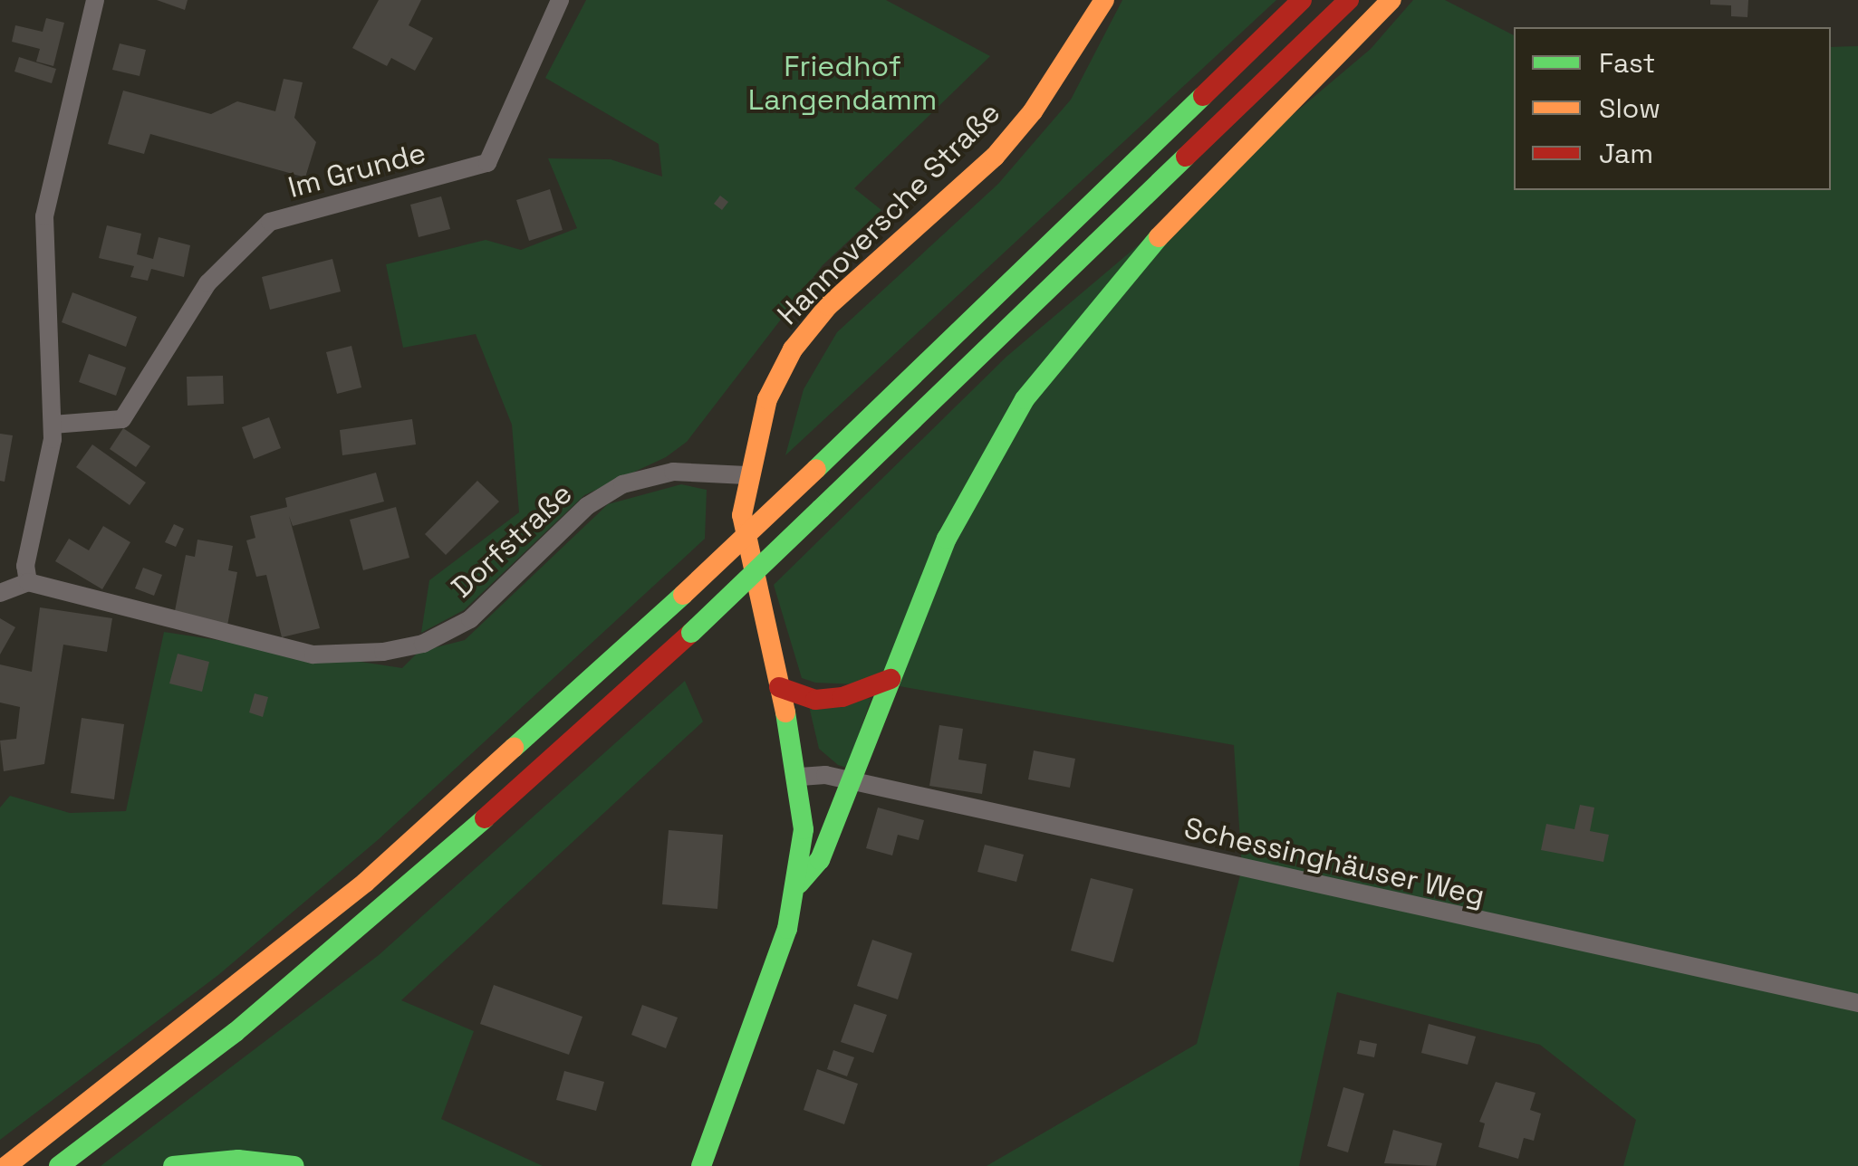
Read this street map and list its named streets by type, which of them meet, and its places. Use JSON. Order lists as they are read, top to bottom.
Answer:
{
  "streets": {
    "main road": ["Hannoversche Straße"],
    "street": ["Im Grunde", "Dorfstraße", "Schessinghäuser Weg"]
  },
  "crossings": [
    ["Hannoversche Straße", "Dorfstraße"],
    ["Hannoversche Straße", "Schessinghäuser Weg"]
  ],
  "parks": ["Friedhof Langendamm"],
  "legend": ["Fast", "Slow", "Jam"]
}
